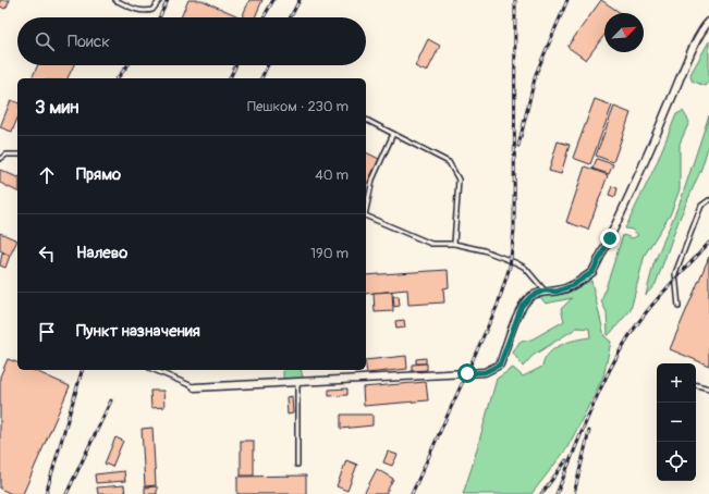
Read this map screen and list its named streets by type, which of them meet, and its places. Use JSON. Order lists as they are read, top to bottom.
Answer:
{
  "north": "top right",
  "page": {
    "search": "Поиск",
    "heading": ["3 мин", "Пешком · 230 m"],
    "list": [
      ["Прямо", "40 m"],
      ["Налево", "190 m"],
      "Пункт назначения"
    ],
    "map_buttons": ["+", "−"]
  }
}
